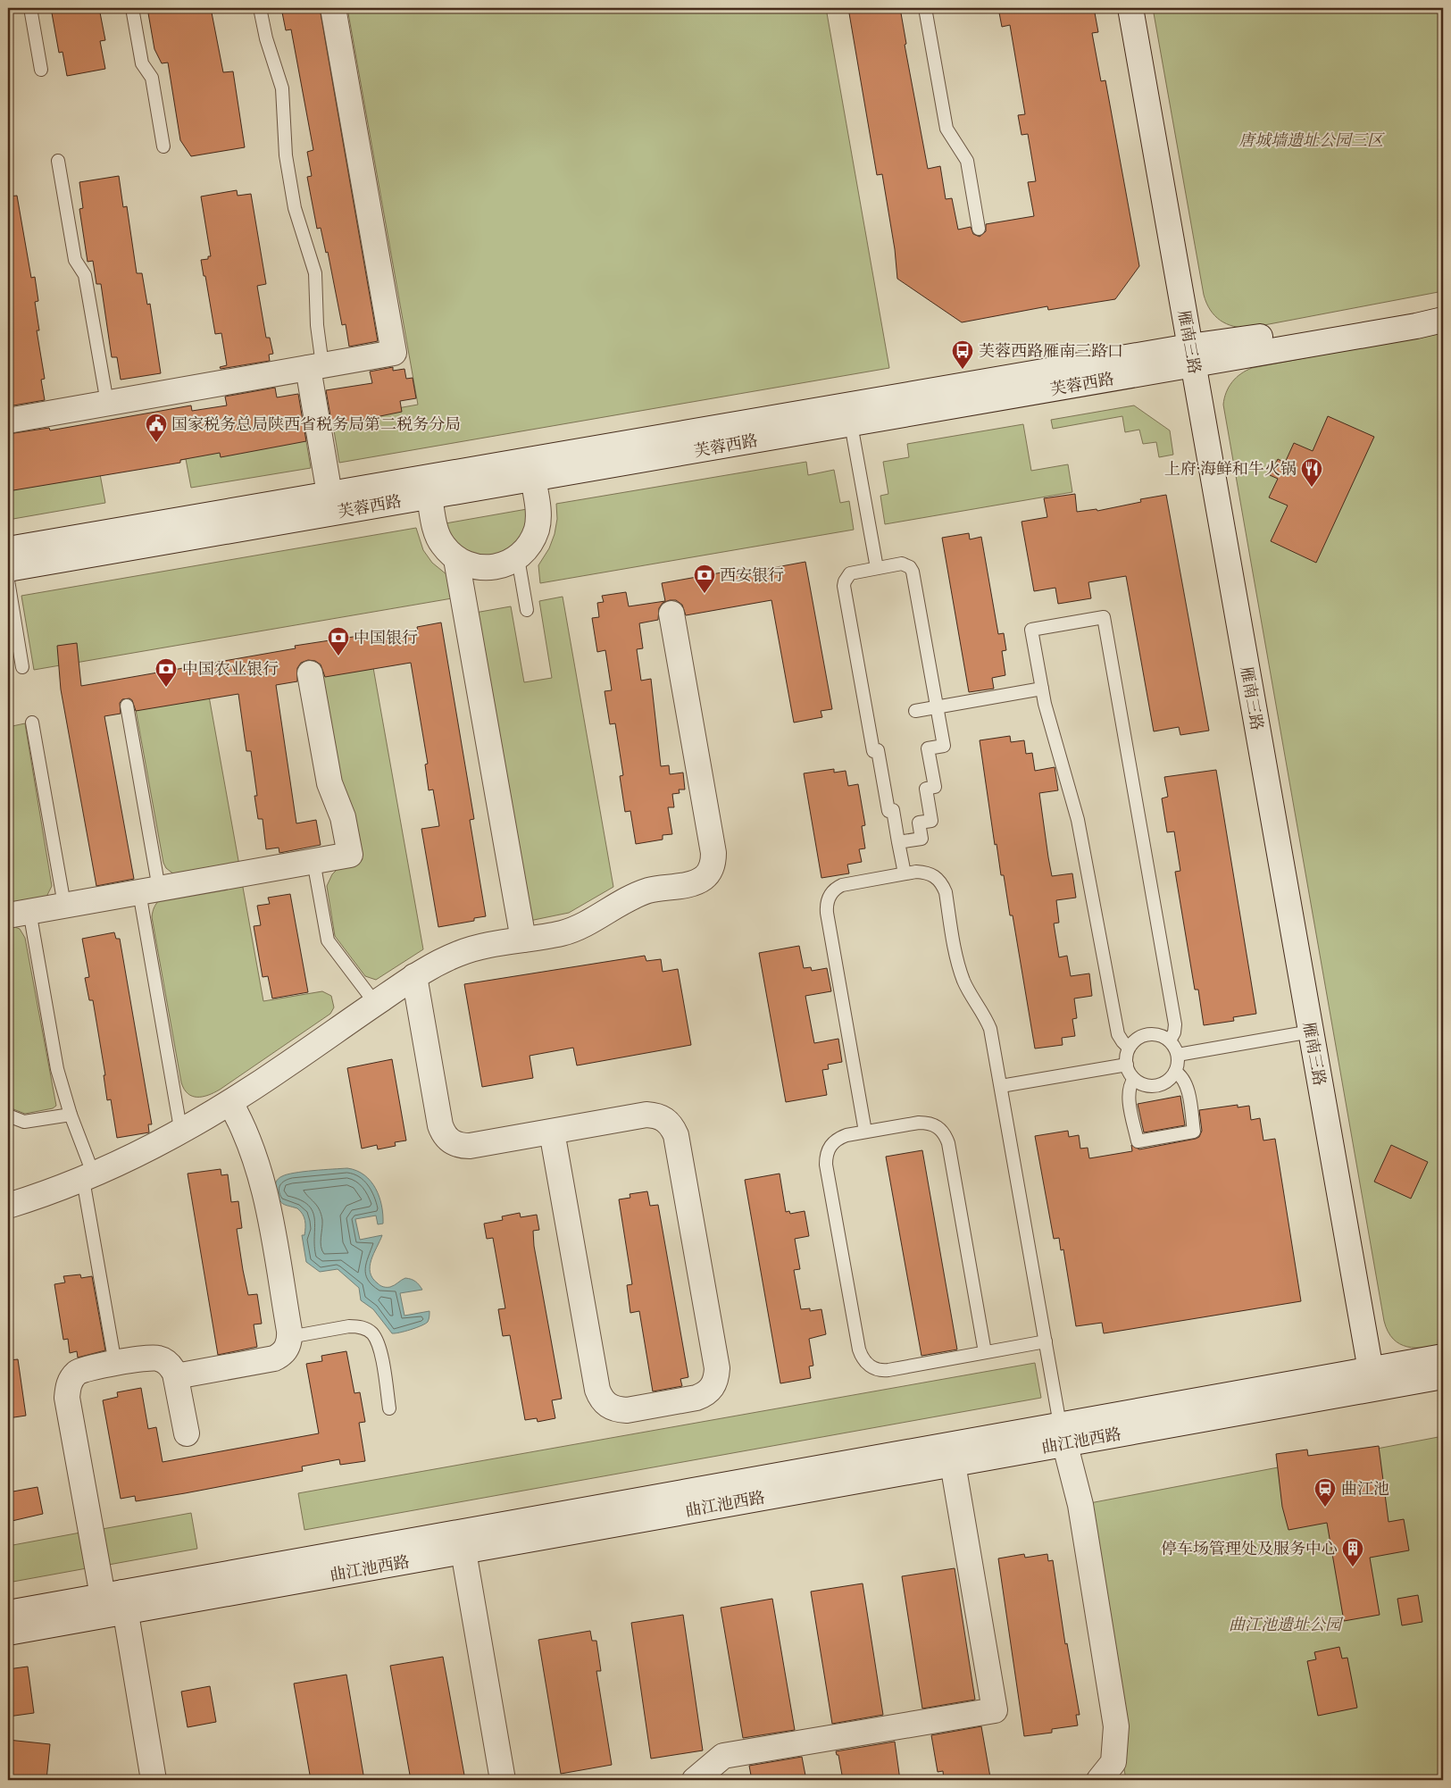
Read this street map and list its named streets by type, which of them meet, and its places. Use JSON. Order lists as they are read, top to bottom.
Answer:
{
  "streets": {
    "street": ["雁南三路", "芙蓉西路", "曲江池西路"]
  },
  "crossings": [
    ["雁南三路", "芙蓉西路"],
    ["雁南三路", "曲江池西路"]
  ],
  "parks": ["唐城墙遗址公园三区", "曲江池遗址公园"],
  "places": {
    "bus stop": ["芙蓉西路雁南三路口"],
    "public building": ["国家税务总局陕西省税务局第二税务分局"],
    "restaurant": ["上府·海鲜和牛火锅"],
    "bank": ["西安银行", "中国银行", "中国农业银行"],
    "station": ["曲江池"],
    "building": ["停车场管理处及服务中心"]
  }
}
